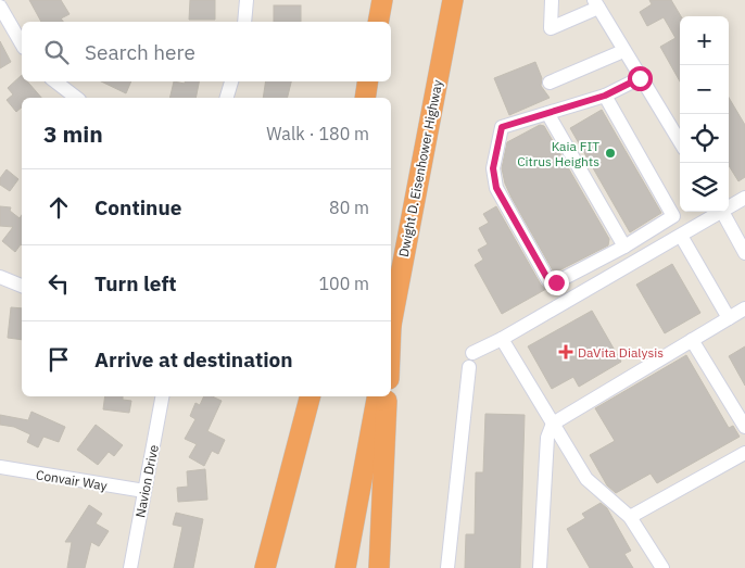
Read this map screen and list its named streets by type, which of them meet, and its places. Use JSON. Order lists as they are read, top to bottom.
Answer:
{
  "streets": {
    "highway": ["Dwight D. Eisenhower Highway"],
    "street": ["Convair Way", "Navion Drive"]
  },
  "crossings": [
    ["Convair Way", "Navion Drive"]
  ],
  "places": {
    "other": ["Kaia FIT Citrus Heights"],
    "health": ["DaVita Dialysis"]
  },
  "page": {
    "map_buttons": ["+", "−"],
    "search": "Search here",
    "heading": ["3 min", "Walk · 180 m"],
    "list": [
      ["Continue", "80 m"],
      ["Turn left", "100 m"],
      "Arrive at destination"
    ]
  }
}
